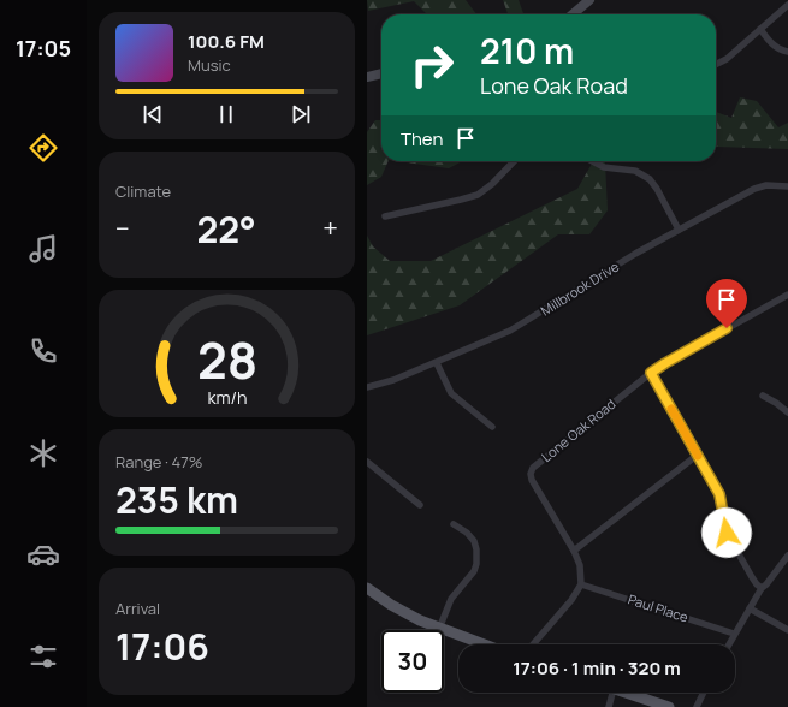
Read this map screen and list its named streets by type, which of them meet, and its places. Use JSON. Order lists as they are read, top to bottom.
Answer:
{
  "streets": {
    "street": ["Millbrook Drive", "Lone Oak Road", "Paul Place"]
  },
  "crossings": [
    ["Lone Oak Road", "Paul Place"]
  ],
  "page": {
    "tabs": "17:05",
    "turn": ["210 m", "Lone Oak Road"],
    "song": ["100.6 FM", "Music"],
    "then": "Then",
    "tile": [
      "Climate",
      ["Range · 47%", "235 km"],
      ["Arrival", "17:06"]
    ],
    "heat": ["−", "22°", "+"],
    "limit": "30",
    "trip": "17:06 · 1 min · 320 m",
    "gauge": ["28", "km/h"]
  }
}
